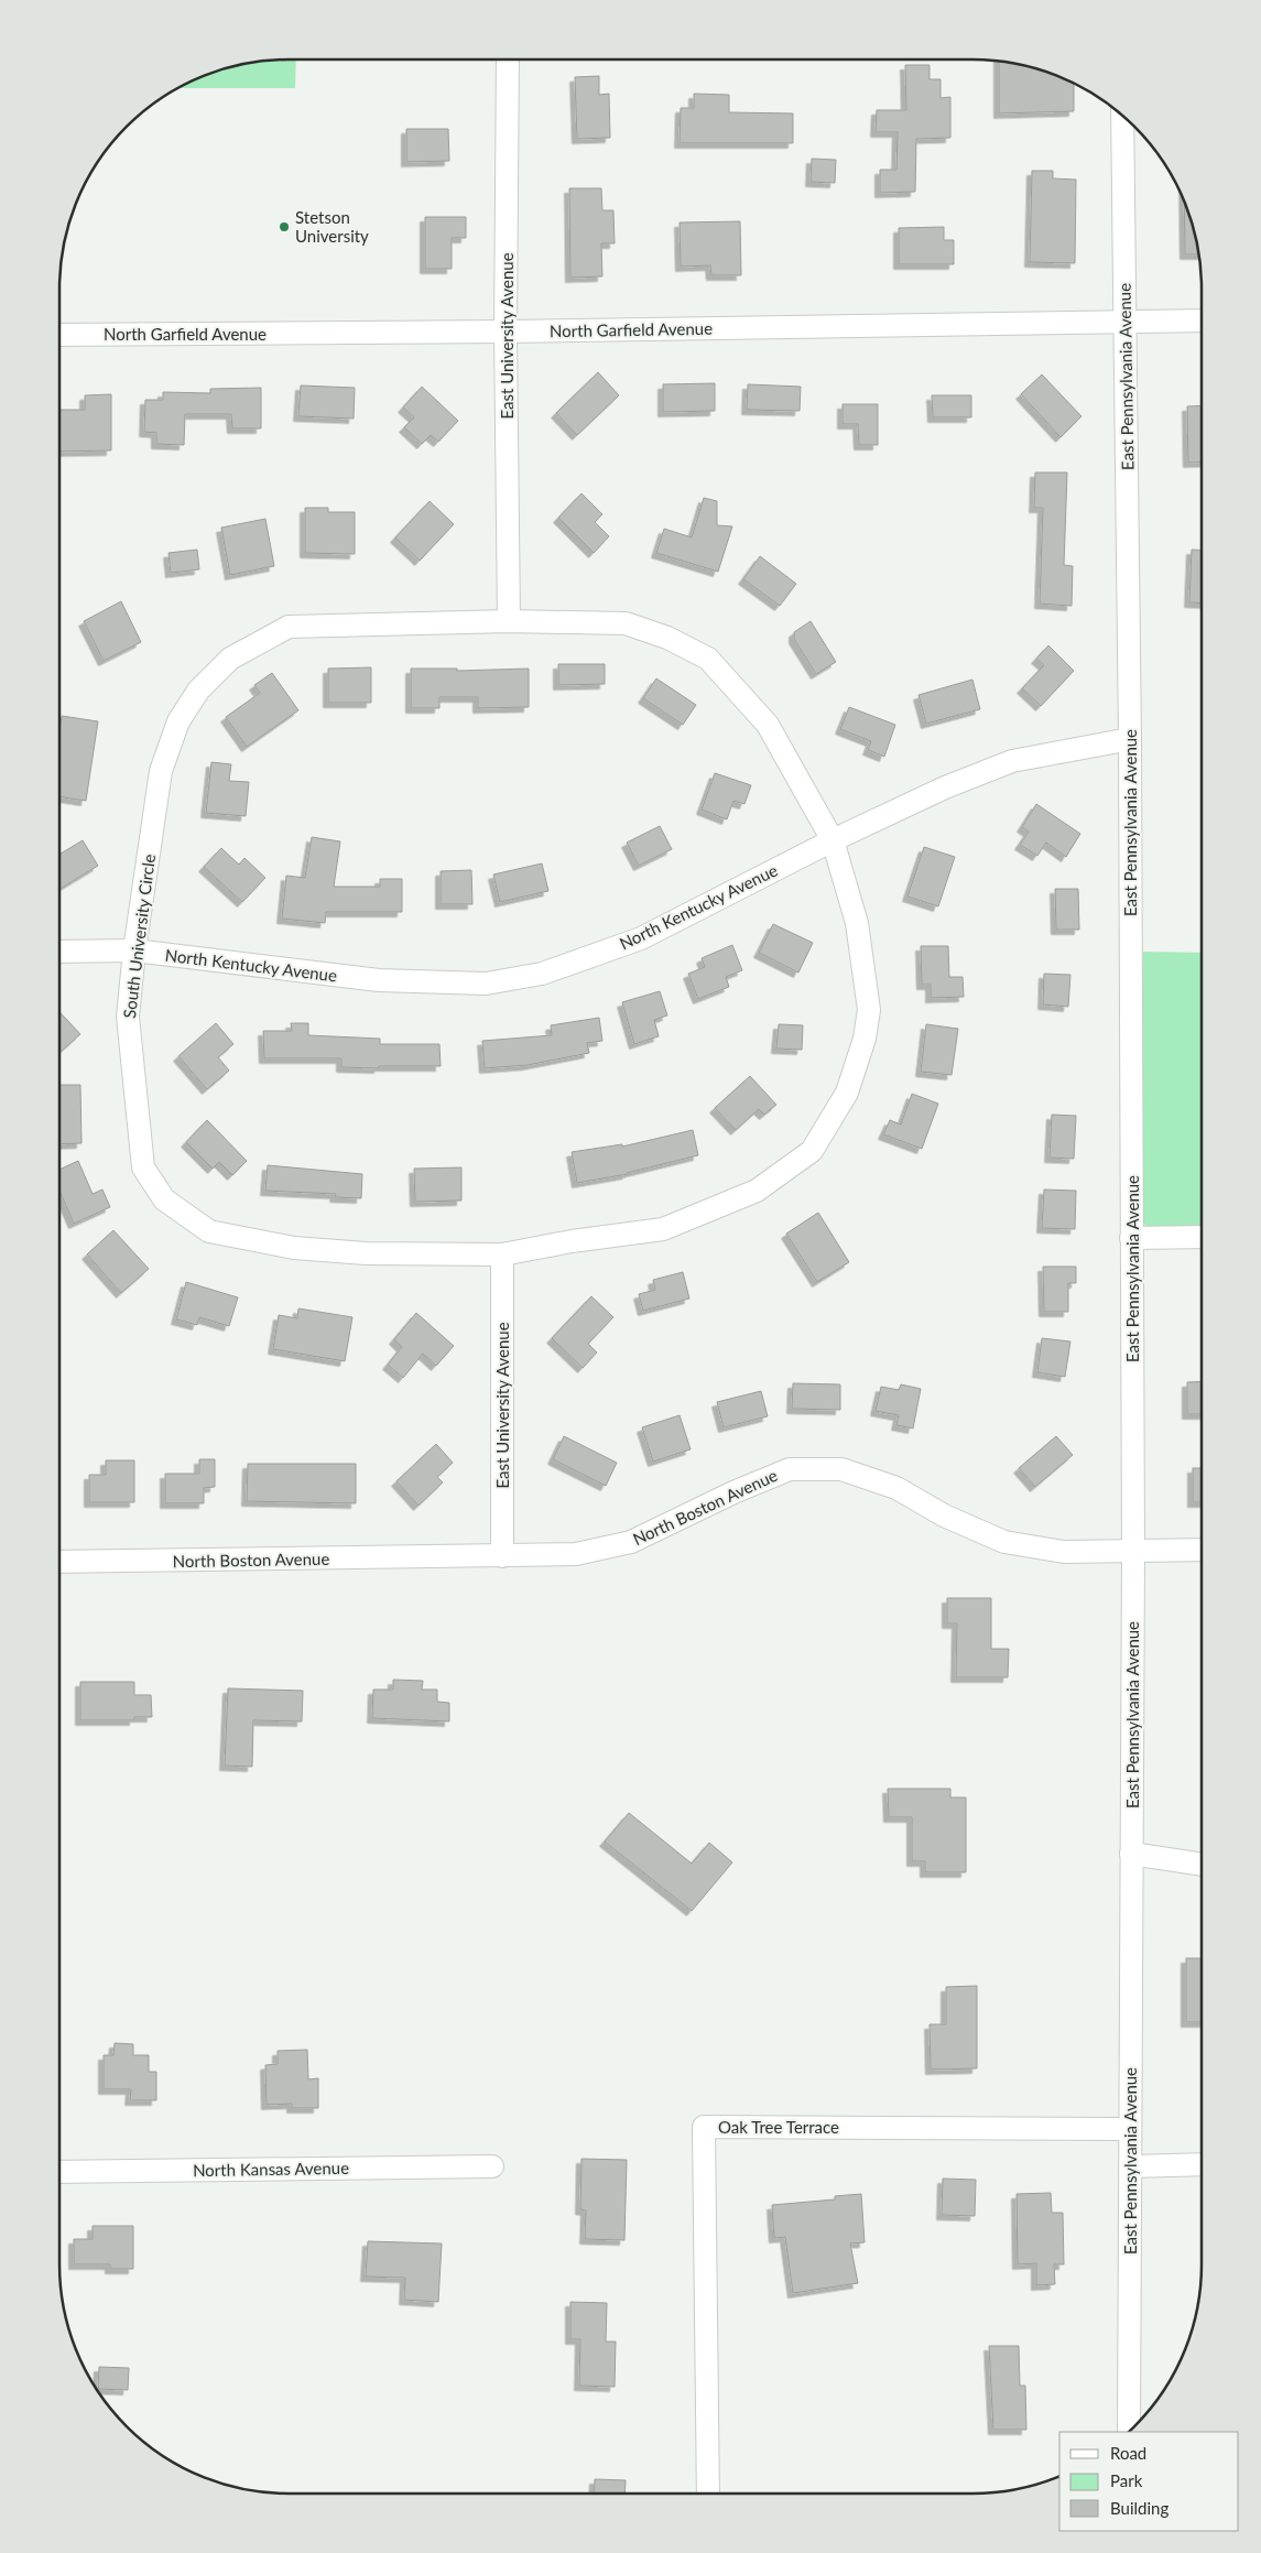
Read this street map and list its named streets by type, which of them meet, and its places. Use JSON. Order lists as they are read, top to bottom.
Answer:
{
  "streets": {
    "street": [
      "North Garfield Avenue",
      "East University Avenue",
      "East Pennsylvania Avenue",
      "North Kentucky Avenue",
      "South University Circle",
      "North Boston Avenue",
      "Oak Tree Terrace",
      "North Kansas Avenue"
    ]
  },
  "crossings": [
    ["North Garfield Avenue", "East University Avenue"],
    ["North Garfield Avenue", "East Pennsylvania Avenue"],
    ["East University Avenue", "South University Circle"],
    ["East University Avenue", "North Boston Avenue"],
    ["East Pennsylvania Avenue", "North Kentucky Avenue"],
    ["East Pennsylvania Avenue", "North Boston Avenue"],
    ["East Pennsylvania Avenue", "Oak Tree Terrace"],
    ["North Kentucky Avenue", "South University Circle"]
  ],
  "places": ["Stetson University"],
  "legend": ["Road", "Park", "Building"]
}
